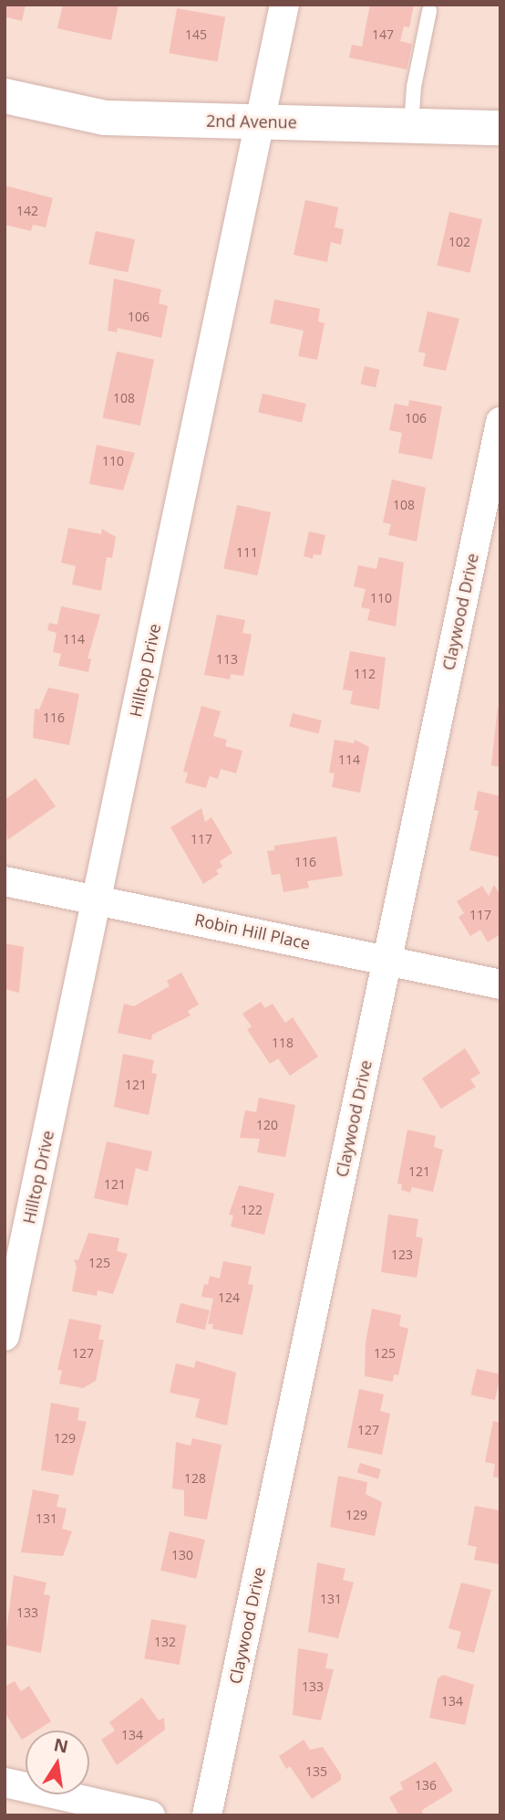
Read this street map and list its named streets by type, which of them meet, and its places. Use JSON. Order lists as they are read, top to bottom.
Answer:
{
  "streets": {
    "street": [
      "2nd Avenue",
      "Claywood Drive",
      "Hilltop Drive",
      "Robin Hill Place"
    ]
  },
  "crossings": [
    ["2nd Avenue", "Hilltop Drive"],
    ["Claywood Drive", "Robin Hill Place"],
    ["Hilltop Drive", "Robin Hill Place"]
  ],
  "house_numbers": [
    "145",
    "147",
    "142",
    "102",
    "106",
    "108",
    "106",
    "110",
    "108",
    "111",
    "110",
    "114",
    "113",
    "112",
    "116",
    "114",
    "117",
    "116",
    "117",
    "118",
    "121",
    "120",
    "121",
    "121",
    "122",
    "123",
    "125",
    "124",
    "127",
    "125",
    "127",
    "129",
    "128",
    "129",
    "131",
    "130",
    "131",
    "133",
    "132",
    "133",
    "134",
    "134",
    "135",
    "136"
  ],
  "north": "top"
}
